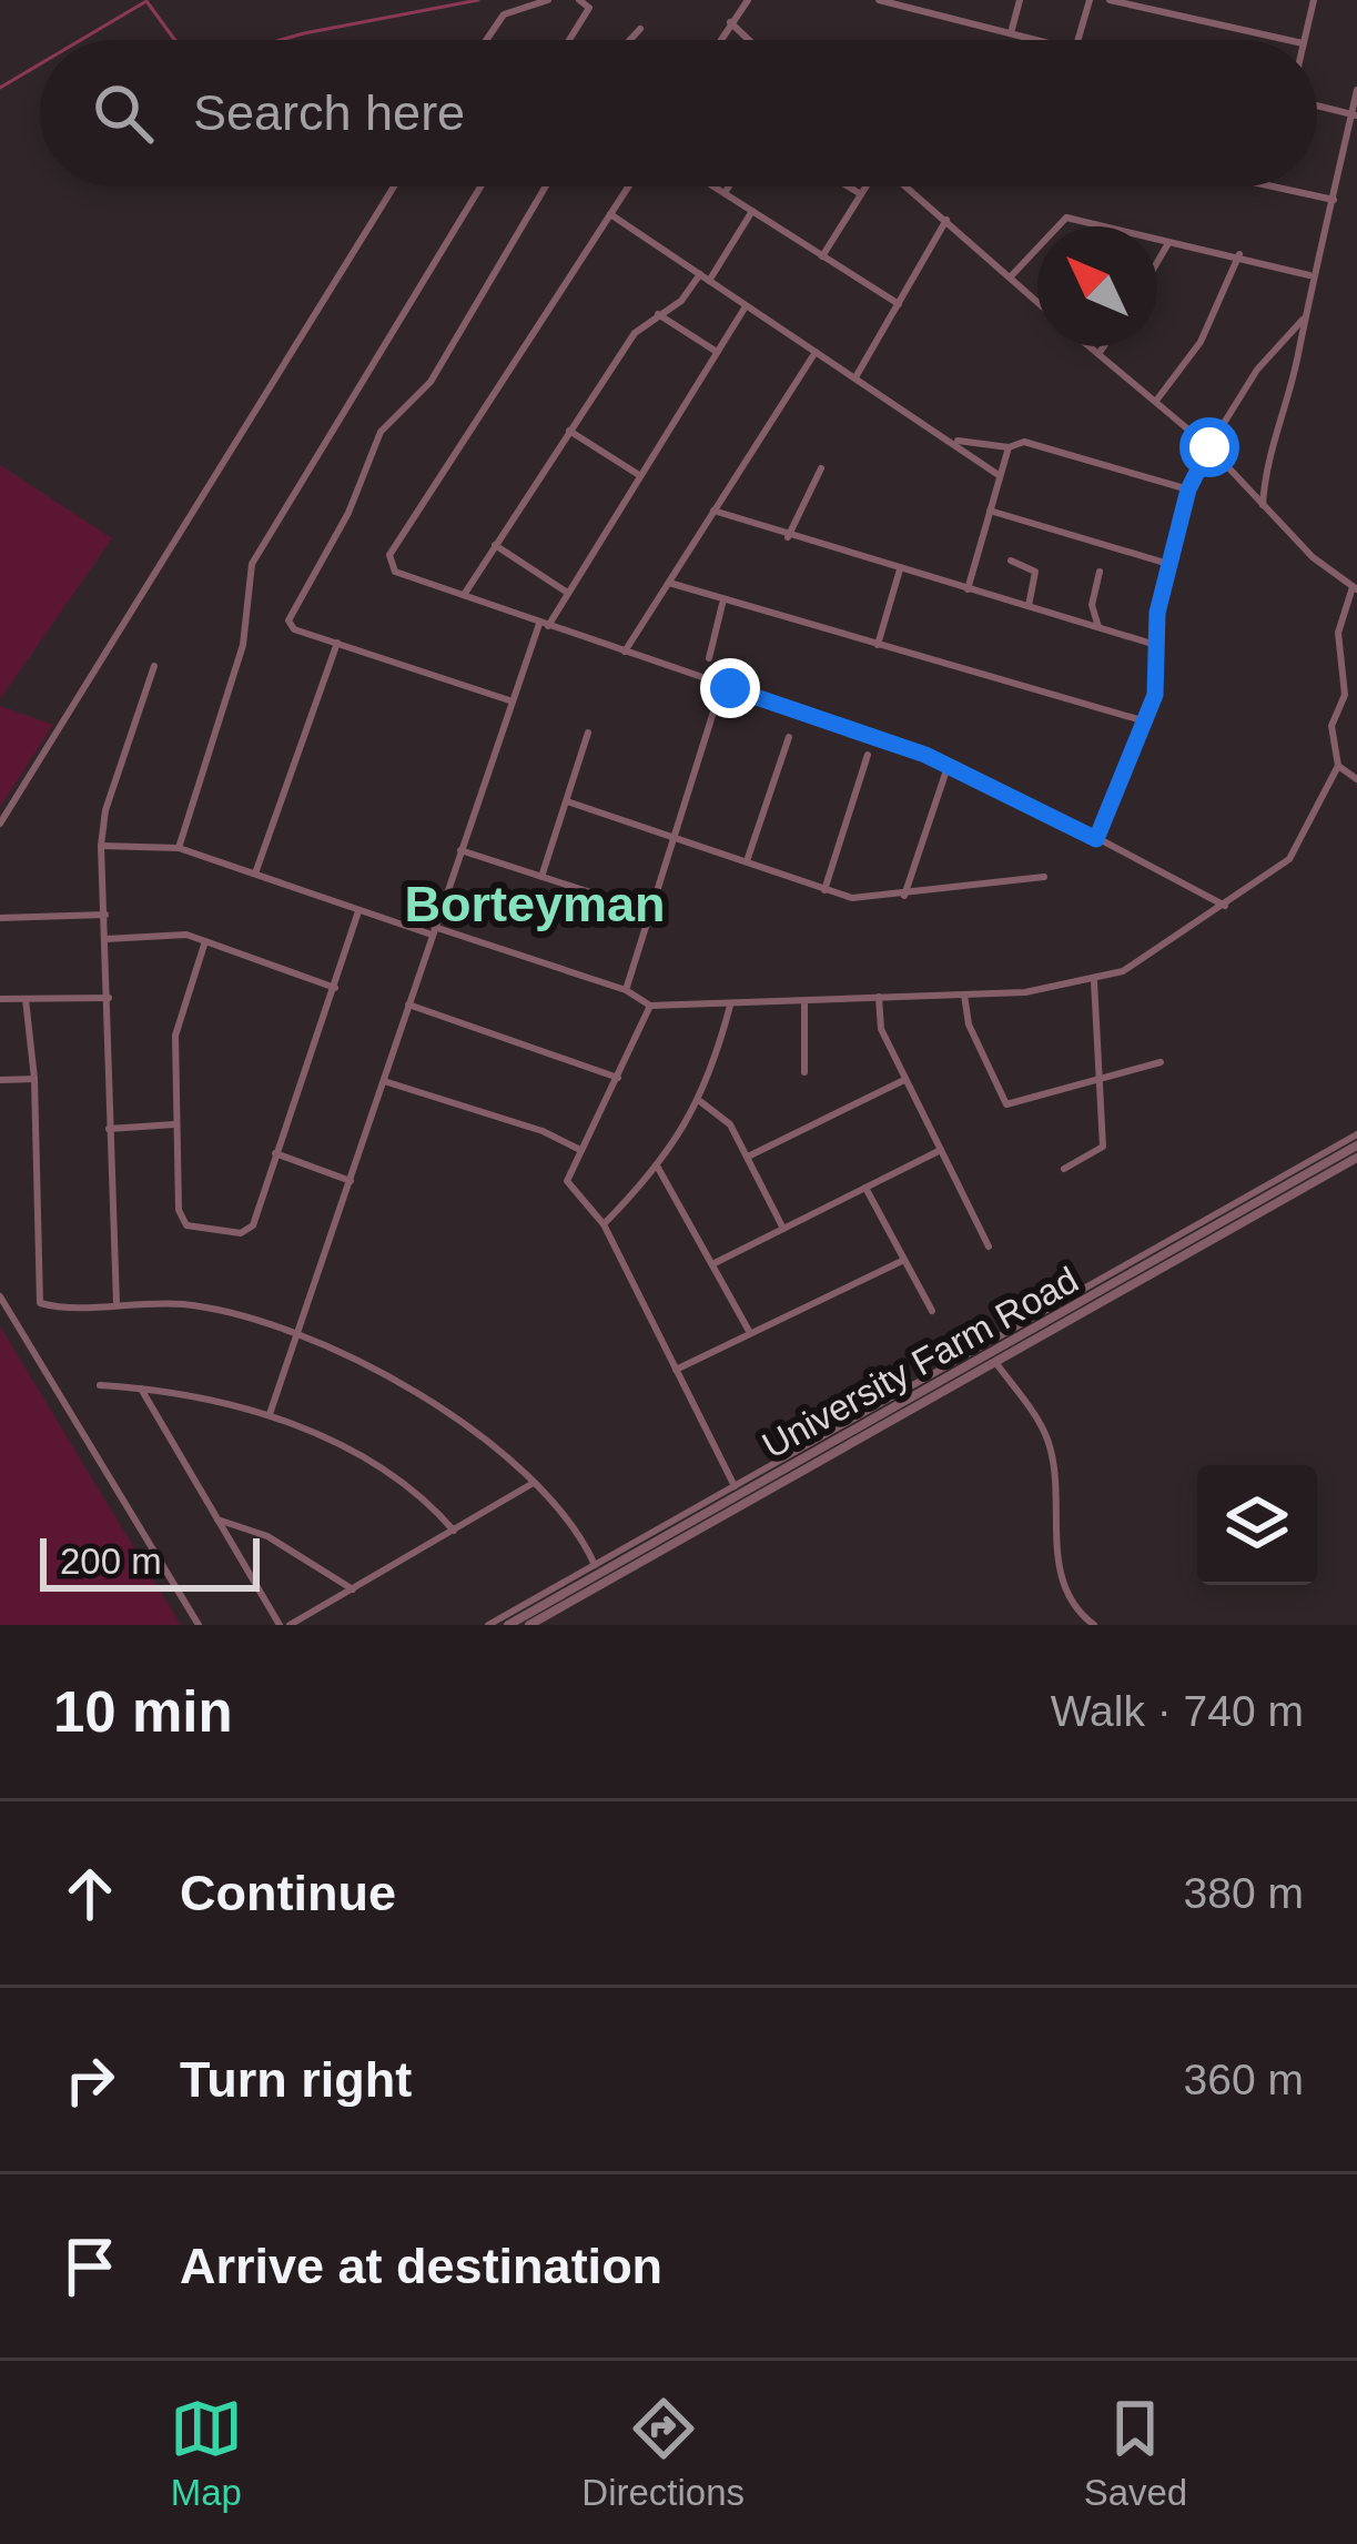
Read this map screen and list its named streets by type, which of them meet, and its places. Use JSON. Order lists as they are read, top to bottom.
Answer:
{
  "streets": {
    "street": ["University Farm Road"]
  },
  "districts": ["Borteyman"],
  "scale_bar": "200 m",
  "north": "top left",
  "page": {
    "search": "Search here",
    "scale": "200 m",
    "heading": ["10 min", "Walk · 740 m"],
    "list": [
      ["Continue", "380 m"],
      ["Turn right", "360 m"],
      "Arrive at destination"
    ],
    "nav": ["Map", "Directions", "Saved"]
  }
}
